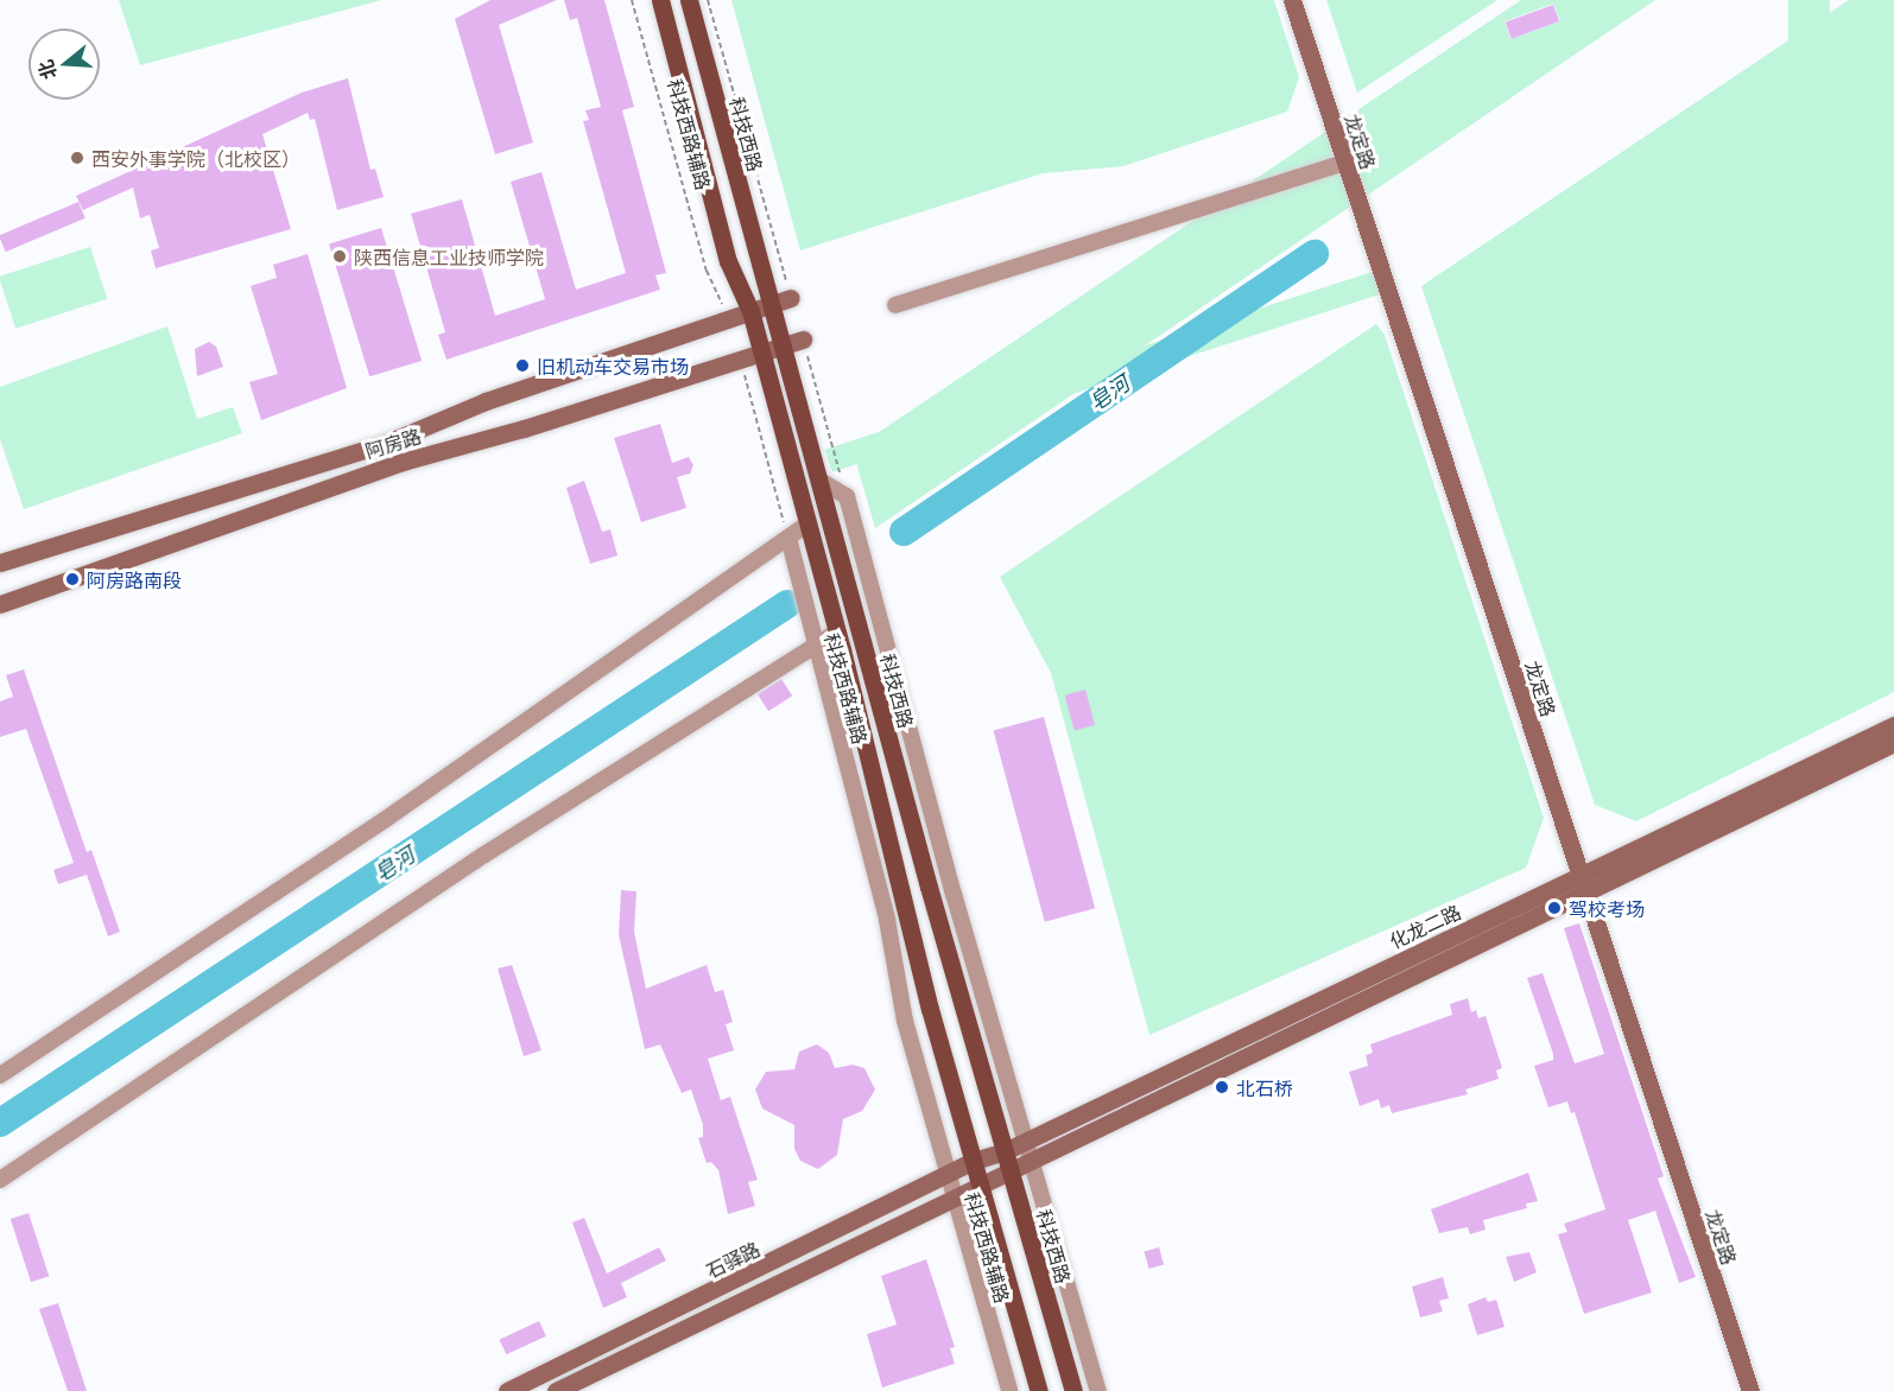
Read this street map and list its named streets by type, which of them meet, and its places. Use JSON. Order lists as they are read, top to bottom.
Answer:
{
  "streets": {
    "main road": ["科技西路"],
    "street": [
      "科技西路辅路",
      "龙定路",
      "阿房路",
      "化龙二路",
      "石驿路"
    ]
  },
  "crossings": [
    ["科技西路辅路", "阿房路"],
    ["科技西路辅路", "石驿路"],
    ["科技西路", "阿房路"],
    ["科技西路", "化龙二路"],
    ["龙定路", "化龙二路"],
    ["化龙二路", "石驿路"]
  ],
  "water": ["皂河"],
  "places": [
    "西安外事学院（北校区）",
    "陕西信息工业技师学院",
    "旧机动车交易市场",
    "阿房路南段",
    "驾校考场",
    "北石桥"
  ],
  "north": "left"
}
